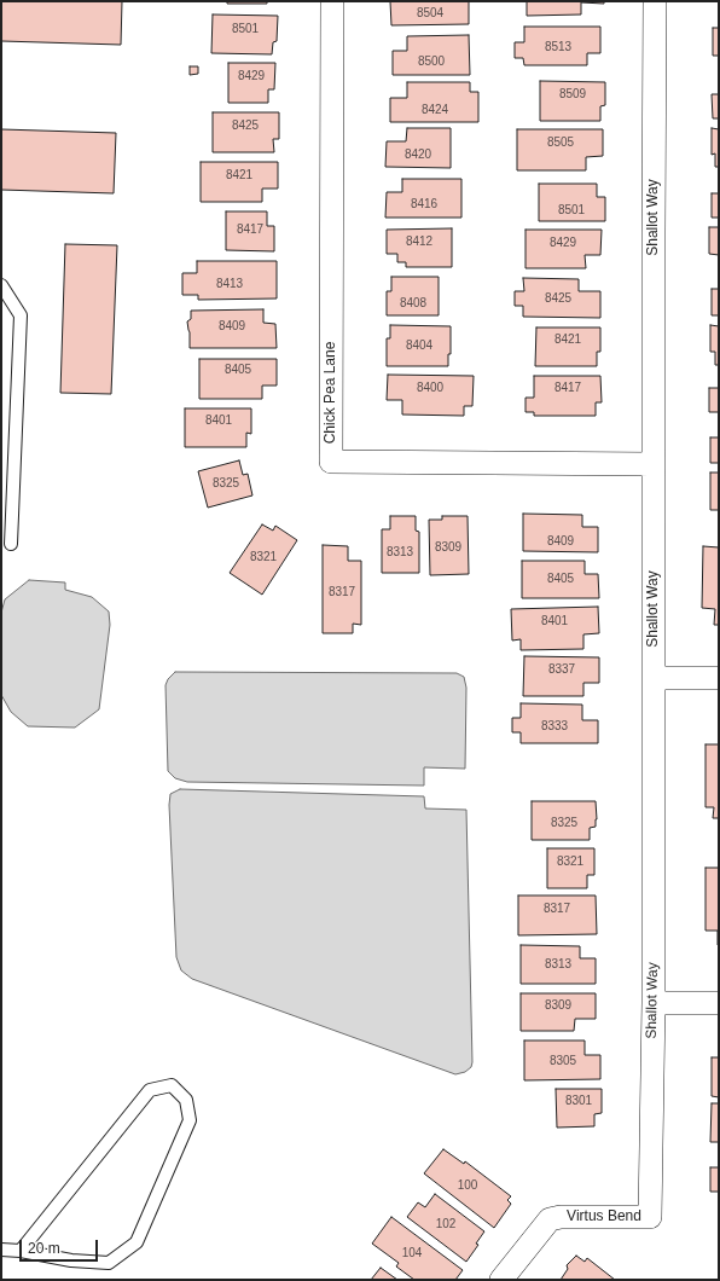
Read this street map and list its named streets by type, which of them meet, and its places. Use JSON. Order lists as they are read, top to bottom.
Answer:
{
  "streets": {
    "street": ["Shallot Way", "Chick Pea Lane", "Virtus Bend"]
  },
  "crossings": [
    ["Shallot Way", "Chick Pea Lane"],
    ["Shallot Way", "Virtus Bend"]
  ],
  "house_numbers": [
    "8504",
    "8501",
    "8513",
    "8500",
    "8429",
    "8509",
    "8424",
    "8425",
    "8505",
    "8420",
    "8421",
    "8416",
    "8501",
    "8417",
    "8412",
    "8429",
    "8413",
    "8425",
    "8408",
    "8409",
    "8421",
    "8404",
    "8405",
    "8400",
    "8417",
    "8401",
    "8325",
    "8409",
    "8309",
    "8313",
    "8321",
    "8405",
    "8317",
    "8401",
    "8337",
    "8333",
    "8325",
    "8321",
    "8317",
    "8313",
    "8309",
    "8305",
    "8301",
    "100",
    "102",
    "104"
  ],
  "scale_bar": "20 m"
}
